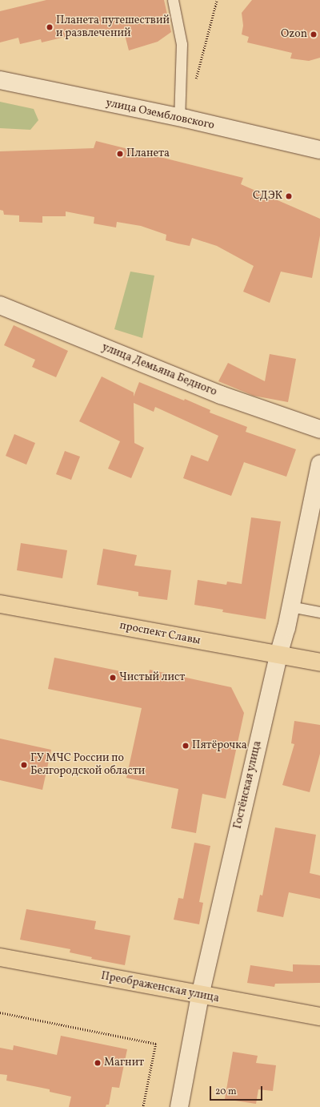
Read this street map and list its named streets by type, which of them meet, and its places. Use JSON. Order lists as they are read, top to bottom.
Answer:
{
  "streets": {
    "main road": ["проспект Славы", "Преображенская улица"],
    "street": ["улица Озембловского", "улица Демьяна Бедного", "Гостёнская улица"]
  },
  "crossings": [
    ["проспект Славы", "Гостёнская улица"],
    ["Гостёнская улица", "Преображенская улица"]
  ],
  "places": [
    "Планета путешествий и развлечений",
    "Ozon",
    "Планета",
    "СДЭК",
    "Чистый лист",
    "Пятёрочка",
    "ГУ МЧС России по Белгородской области",
    "Магнит"
  ],
  "scale_bar": "20 m"
}
